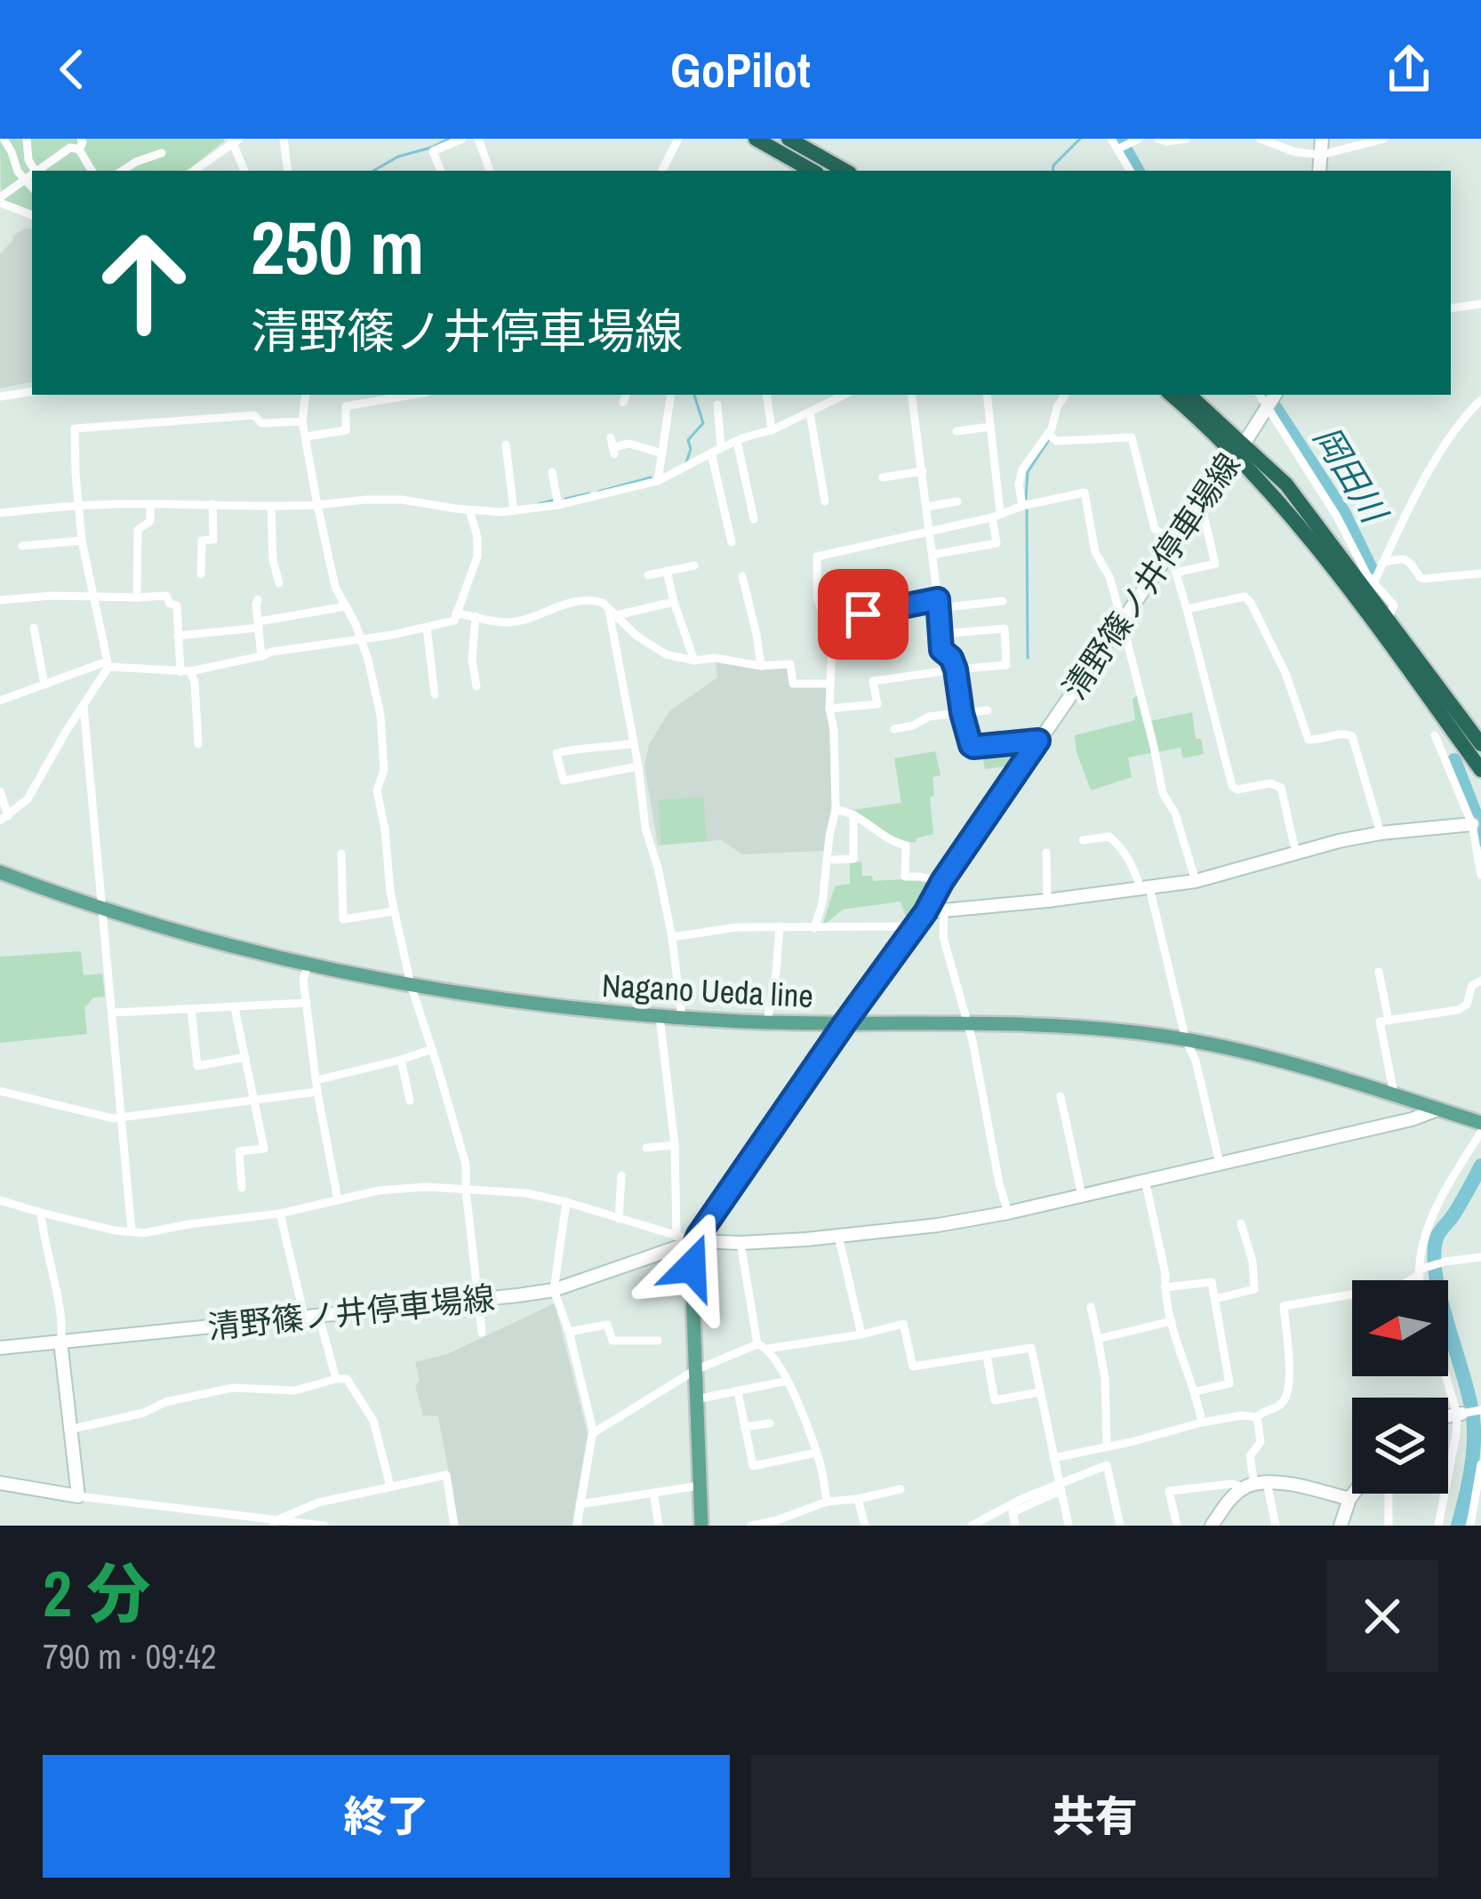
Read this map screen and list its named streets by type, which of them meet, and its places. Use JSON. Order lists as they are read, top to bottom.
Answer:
{
  "streets": {
    "main road": ["Nagano Ueda line"],
    "street": ["清野篠ノ井停車場線"]
  },
  "crossings": [
    ["清野篠ノ井停車場線", "Nagano Ueda line"]
  ],
  "water": ["岡田川"],
  "north": "left",
  "page": {
    "header": "GoPilot",
    "turn": ["250 m", "清野篠ノ井停車場線"],
    "heading": ["2 分", "790 m · 09:42"],
    "buttons": ["終了", "共有"]
  }
}
